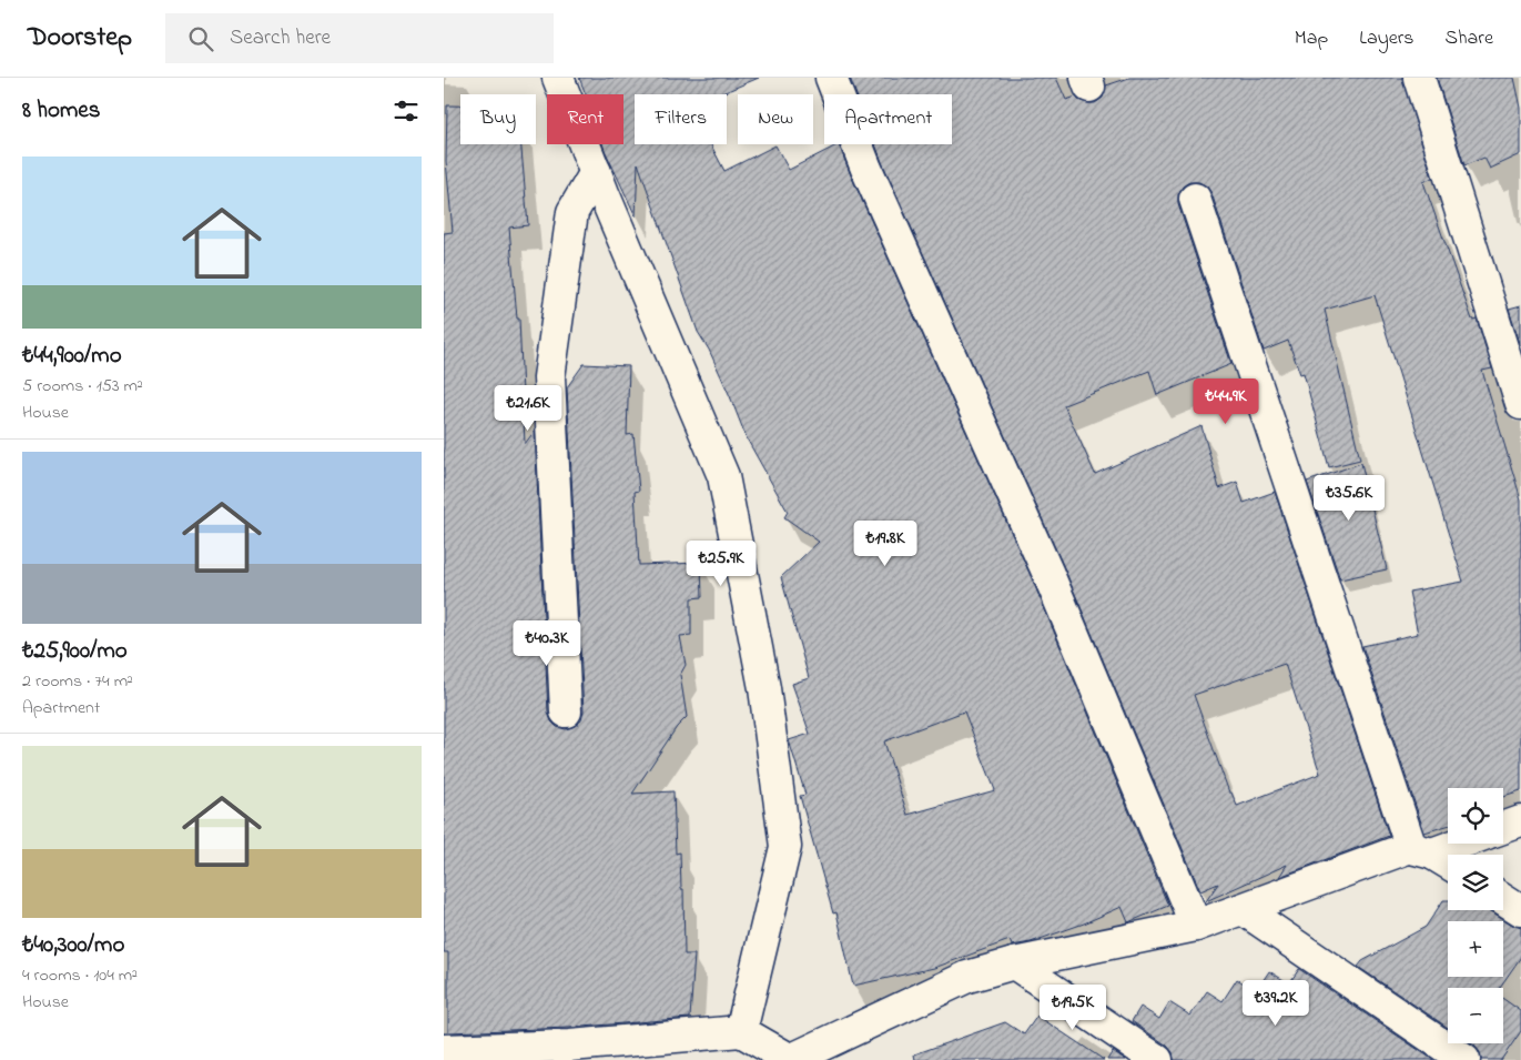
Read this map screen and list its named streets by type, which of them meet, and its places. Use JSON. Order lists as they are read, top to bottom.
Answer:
{
  "page": {
    "header": "Doorstep",
    "search": "Search here",
    "nav": ["Map", "Layers", "Share"],
    "heading": "8 homes",
    "chip": [
      "Buy",
      "Rent",
      "Filters",
      "New",
      "Apartment"
    ],
    "list": [
      {
        "name": "₺44,900/mo",
        "note": "5 rooms · 153 m² · House"
      },
      {
        "name": "₺25,900/mo",
        "note": "2 rooms · 74 m² · Apartment"
      },
      {
        "name": "₺40,300/mo",
        "note": "4 rooms · 104 m² · House"
      }
    ],
    "price": [
      "₺44.9K",
      "₺21.6K",
      "₺35.6K",
      "₺19.8K",
      "₺25.9K",
      "₺40.3K",
      "₺39.2K",
      "₺19.5K"
    ],
    "map_buttons": ["+", "−"]
  }
}
